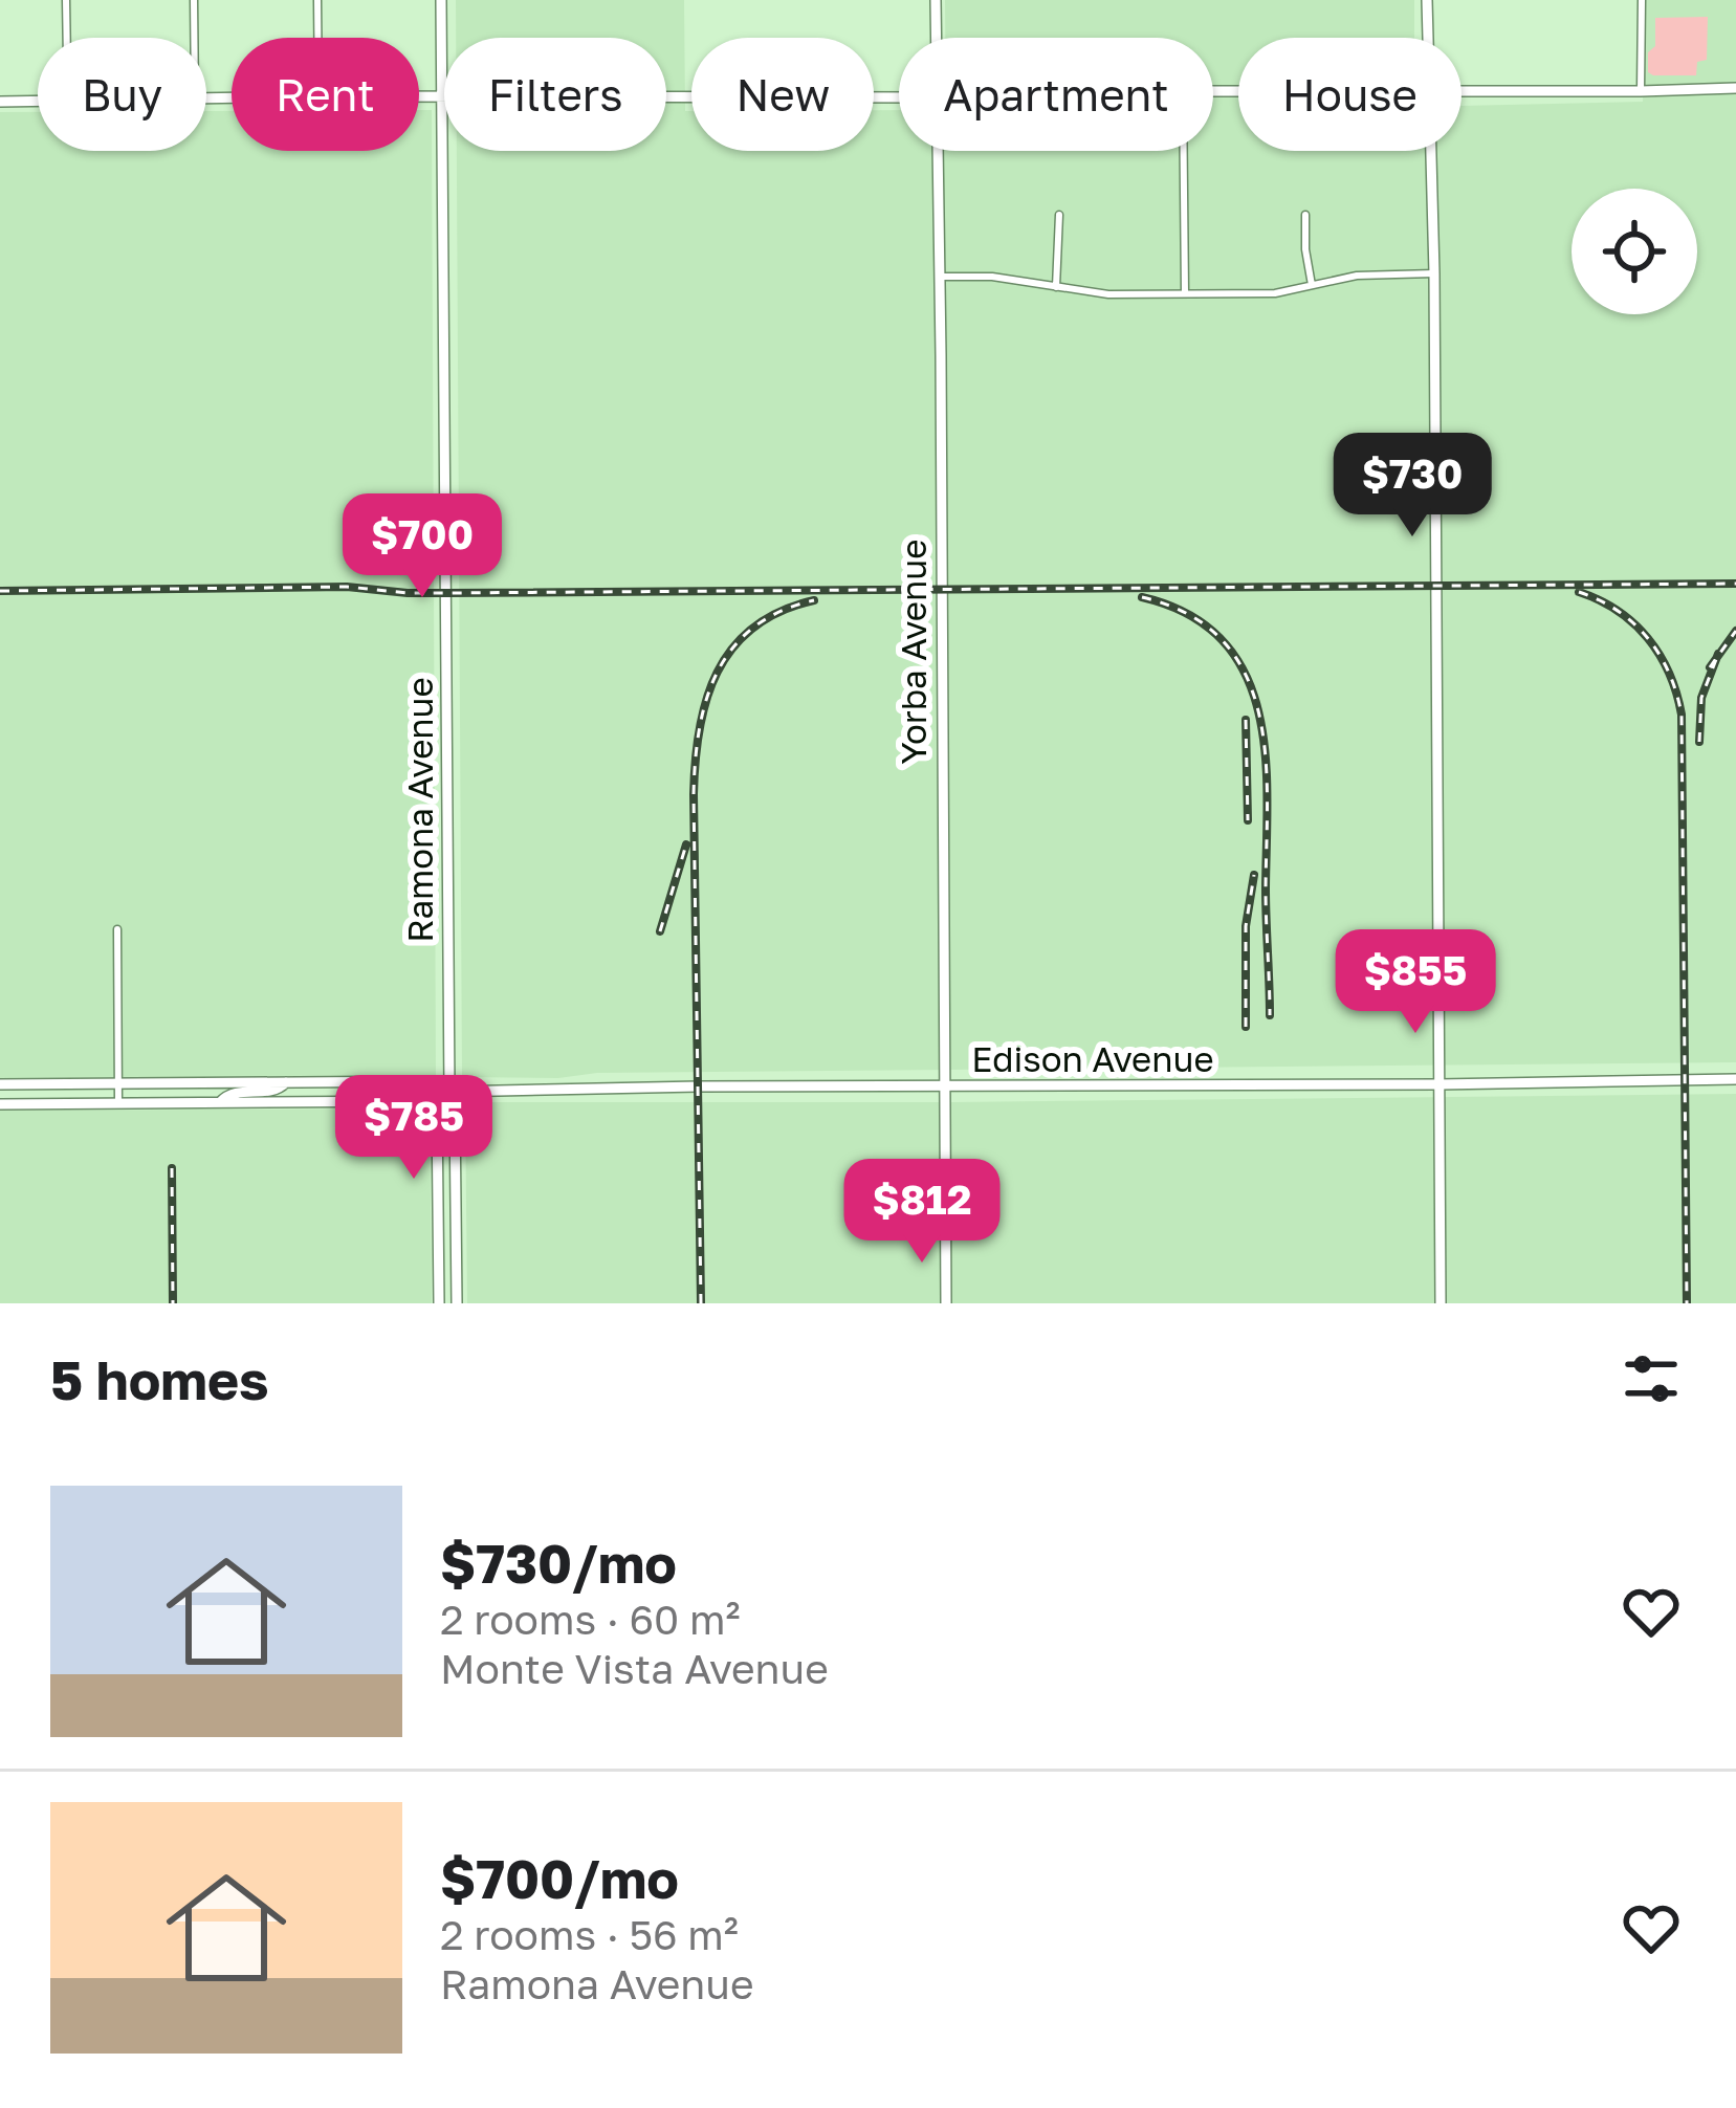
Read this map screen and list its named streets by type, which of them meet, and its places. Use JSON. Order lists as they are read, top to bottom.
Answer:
{
  "streets": {
    "street": ["Yorba Avenue", "Ramona Avenue", "Edison Avenue"]
  },
  "crossings": [
    ["Yorba Avenue", "Edison Avenue"],
    ["Ramona Avenue", "Edison Avenue"]
  ],
  "page": {
    "chip": [
      "Buy",
      "Rent",
      "Filters",
      "New",
      "Apartment",
      "House"
    ],
    "price": [
      "$730",
      "$700",
      "$855",
      "$785",
      "$812"
    ],
    "heading": "5 homes",
    "list": [
      {
        "name": "$730/mo",
        "note": "2 rooms · 60 m² · Monte Vista Avenue"
      },
      {
        "name": "$700/mo",
        "note": "2 rooms · 56 m² · Ramona Avenue"
      }
    ]
  }
}
